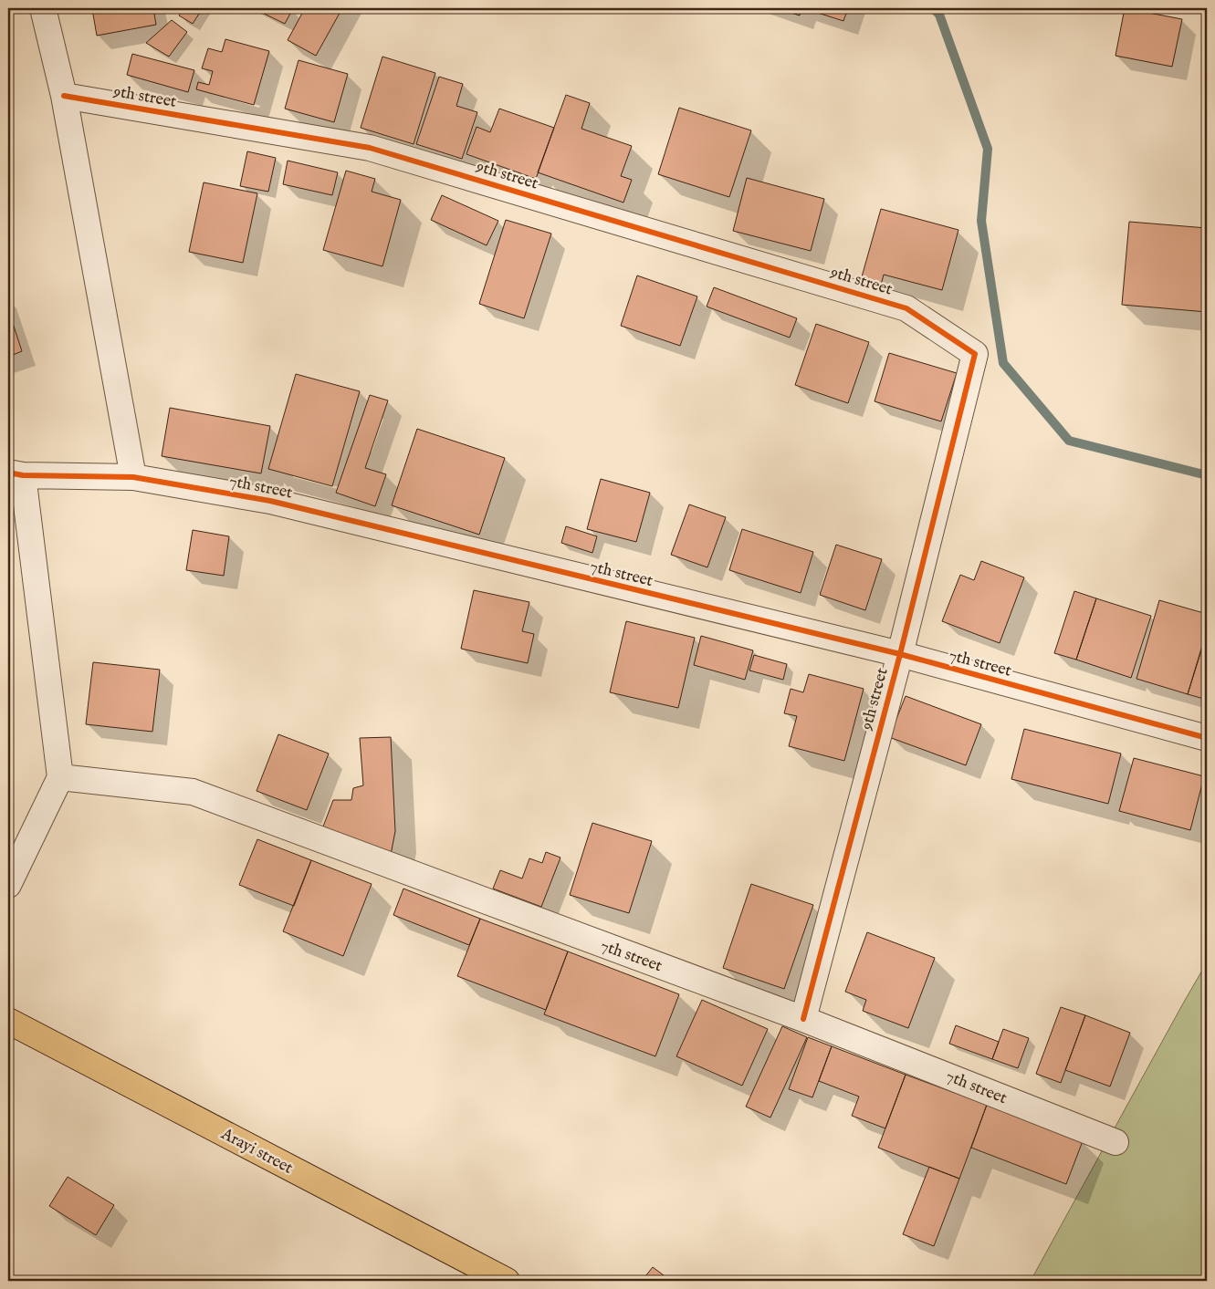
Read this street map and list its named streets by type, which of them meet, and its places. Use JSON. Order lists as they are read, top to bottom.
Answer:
{
  "streets": {
    "main road": ["Arayi street"],
    "street": ["9th street", "7th street"]
  },
  "crossings": [
    ["9th street", "7th street"]
  ]
}
